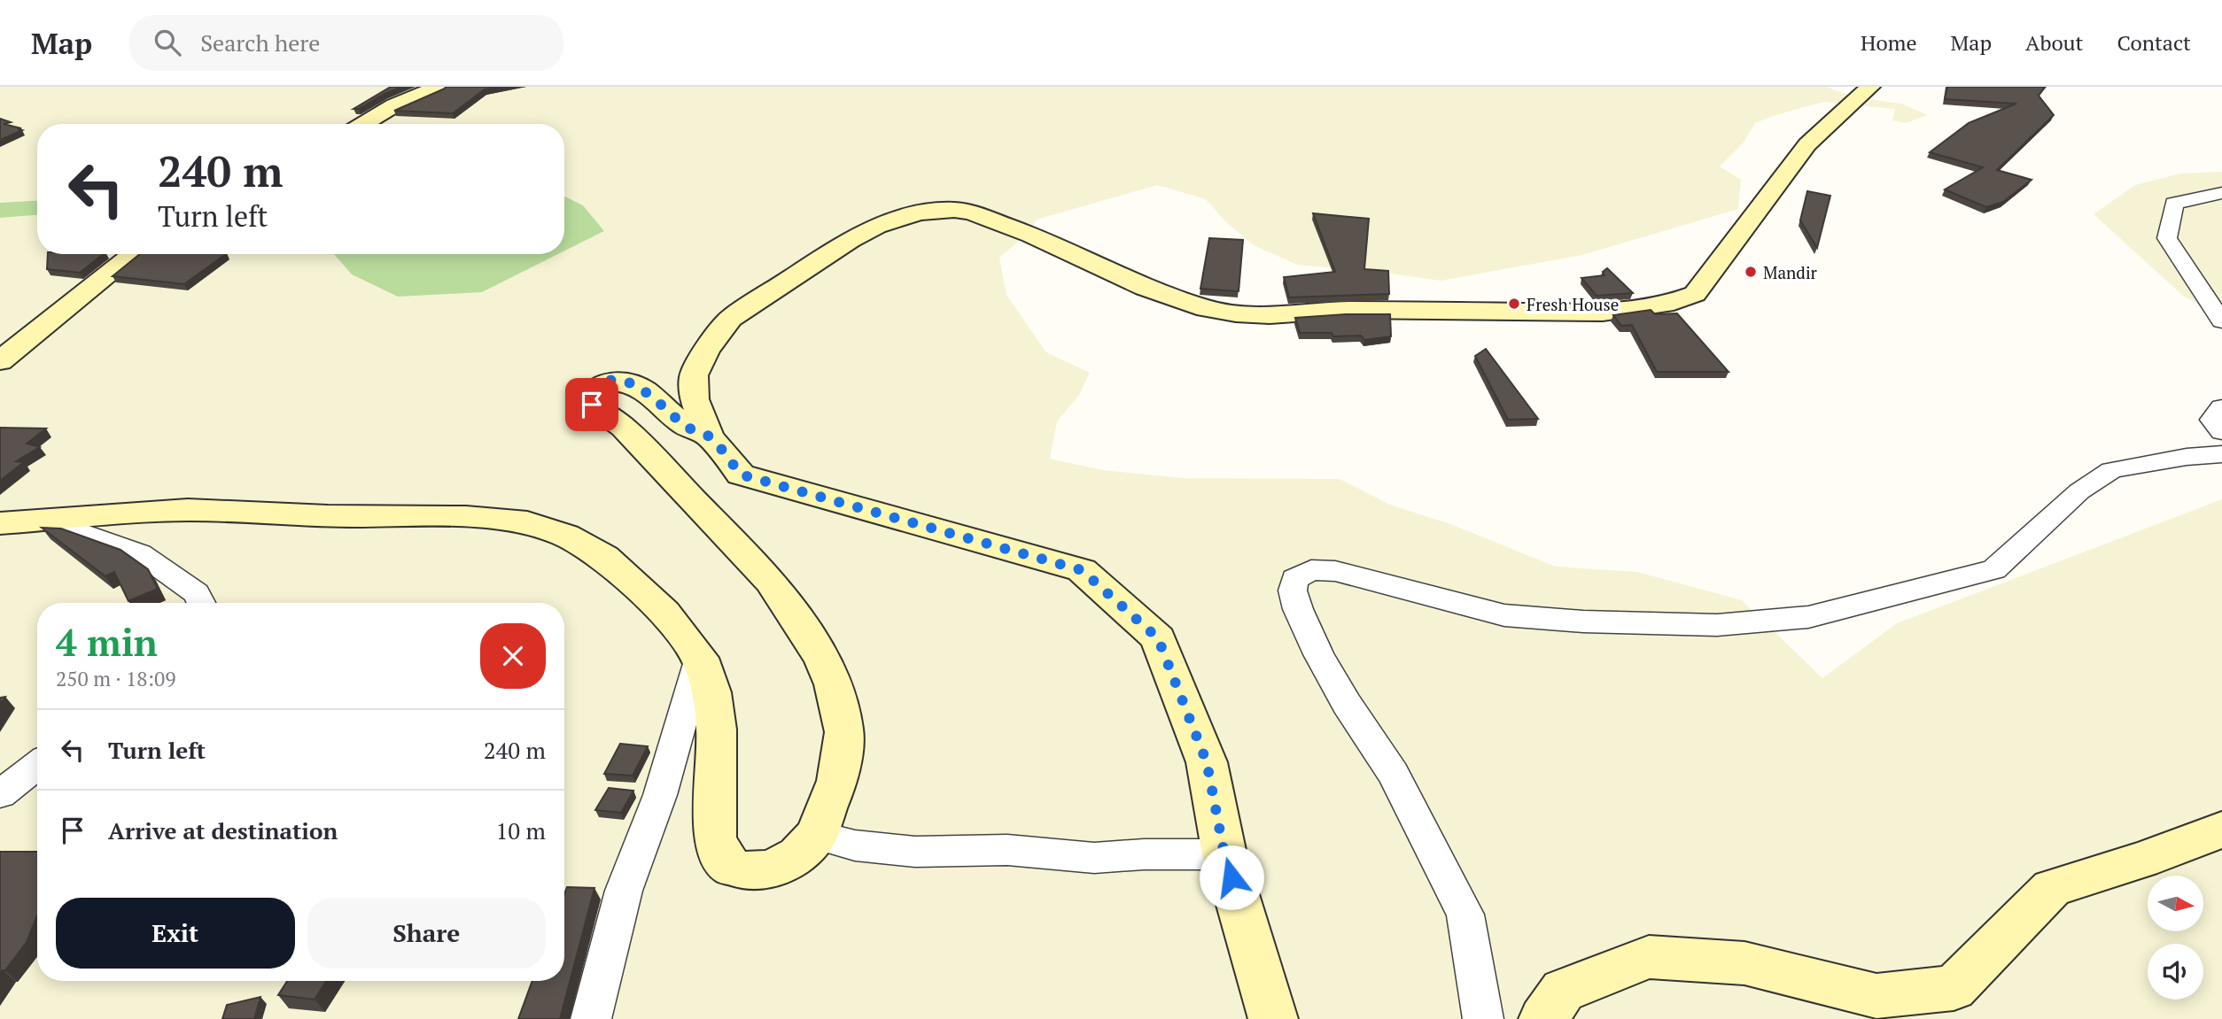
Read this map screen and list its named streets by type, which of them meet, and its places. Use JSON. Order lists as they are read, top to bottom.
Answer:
{
  "places": ["Mandir", "Fresh House"],
  "north": "right",
  "page": {
    "header": "Map",
    "search": "Search here",
    "nav": [
      "Home",
      "Map",
      "About",
      "Contact"
    ],
    "turn": ["240 m", "Turn left"],
    "heading": ["4 min", "250 m · 18:09"],
    "list": [
      {
        "name": "Turn left",
        "value": "240 m"
      },
      {
        "name": "Arrive at destination",
        "value": "10 m"
      }
    ],
    "buttons": ["Exit", "Share"]
  }
}
